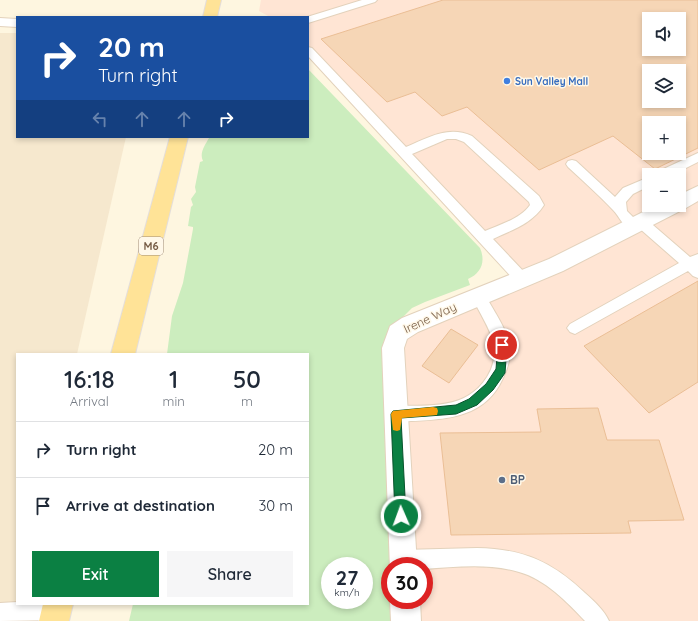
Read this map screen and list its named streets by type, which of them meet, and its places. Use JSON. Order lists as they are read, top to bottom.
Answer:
{
  "streets": {
    "main road": ["M6"],
    "street": ["Irene Way"]
  },
  "places": ["Sun Valley Mall", "BP"],
  "page": {
    "map_buttons": ["+", "−"],
    "turn": ["20 m", "Turn right"],
    "eta": [
      "16:18",
      "Arrival",
      "1",
      "min",
      "50",
      "m"
    ],
    "list": [
      {
        "name": "Turn right",
        "value": "20 m"
      },
      {
        "name": "Arrive at destination",
        "value": "30 m"
      }
    ],
    "buttons": ["Exit", "Share"],
    "speed": "27 km/h",
    "limit": "30"
  }
}
